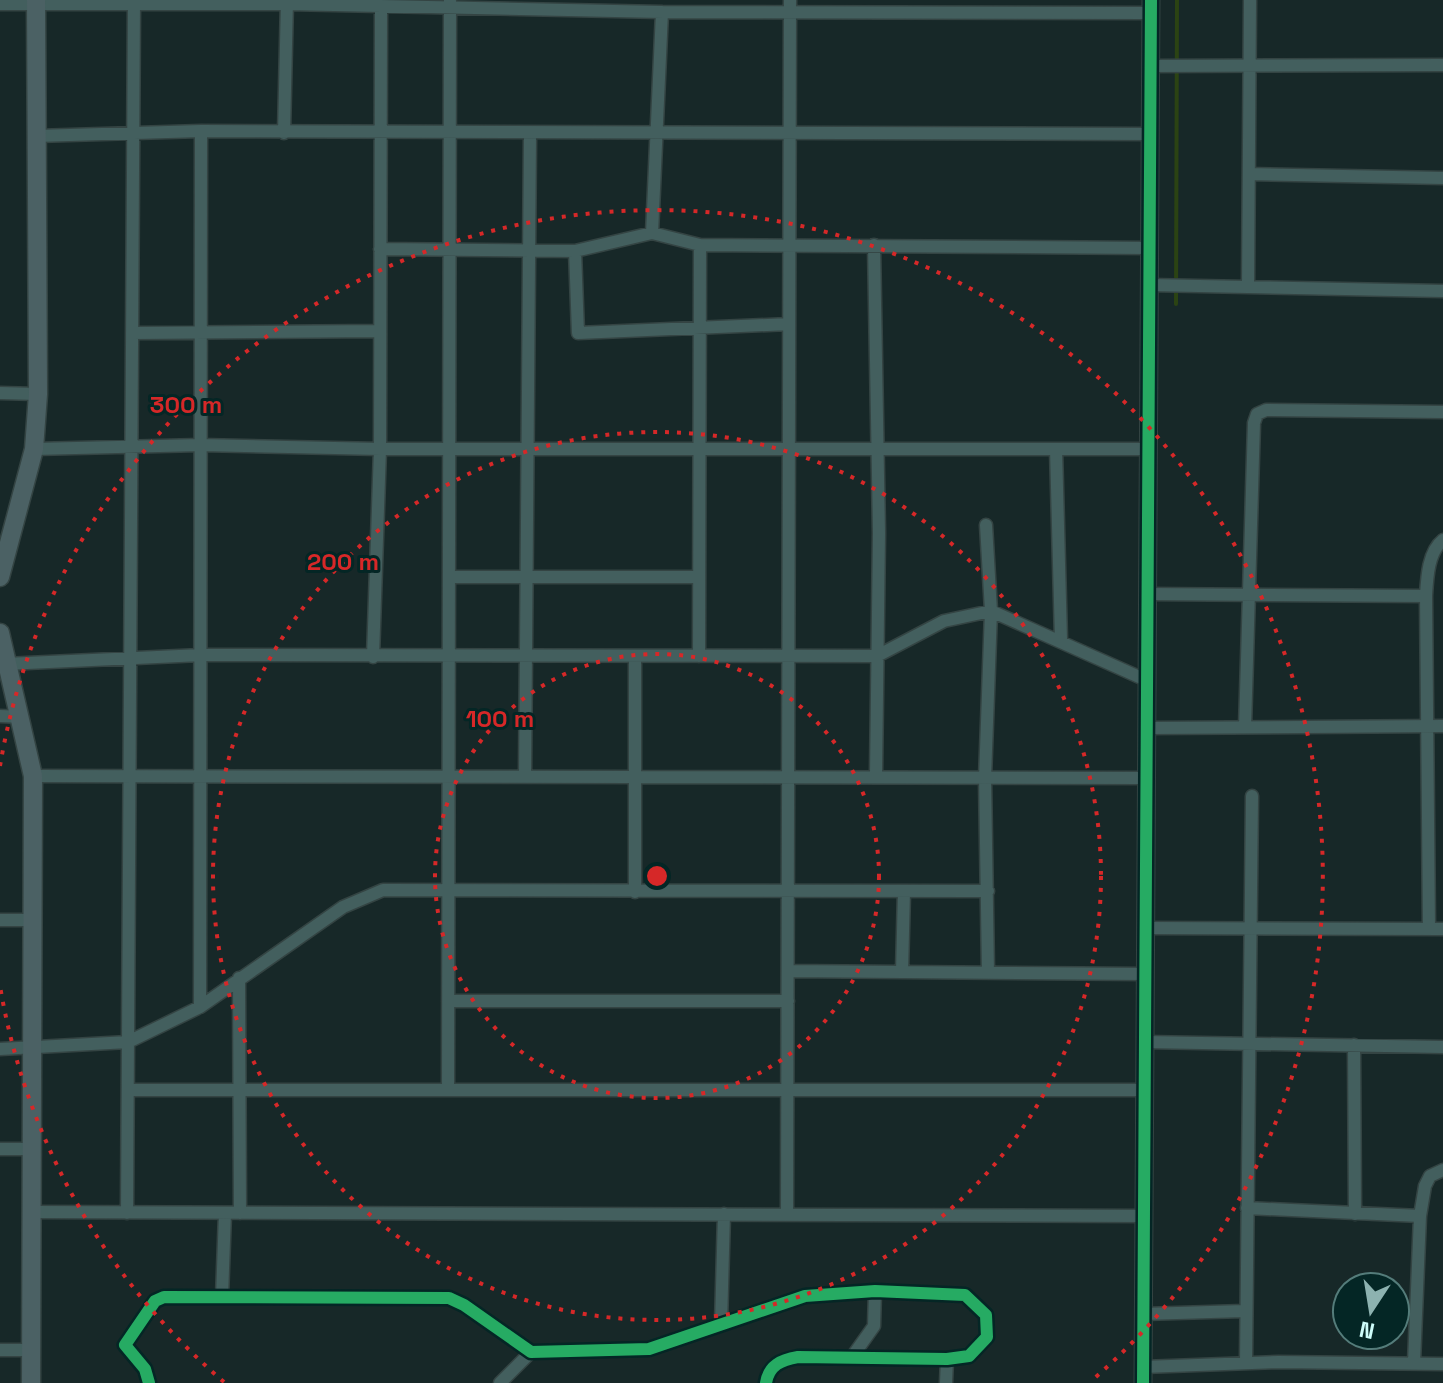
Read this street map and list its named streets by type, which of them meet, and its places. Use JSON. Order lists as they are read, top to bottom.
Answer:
{
  "north": "bottom",
  "rings": ["300 m", "200 m", "100 m"]
}
